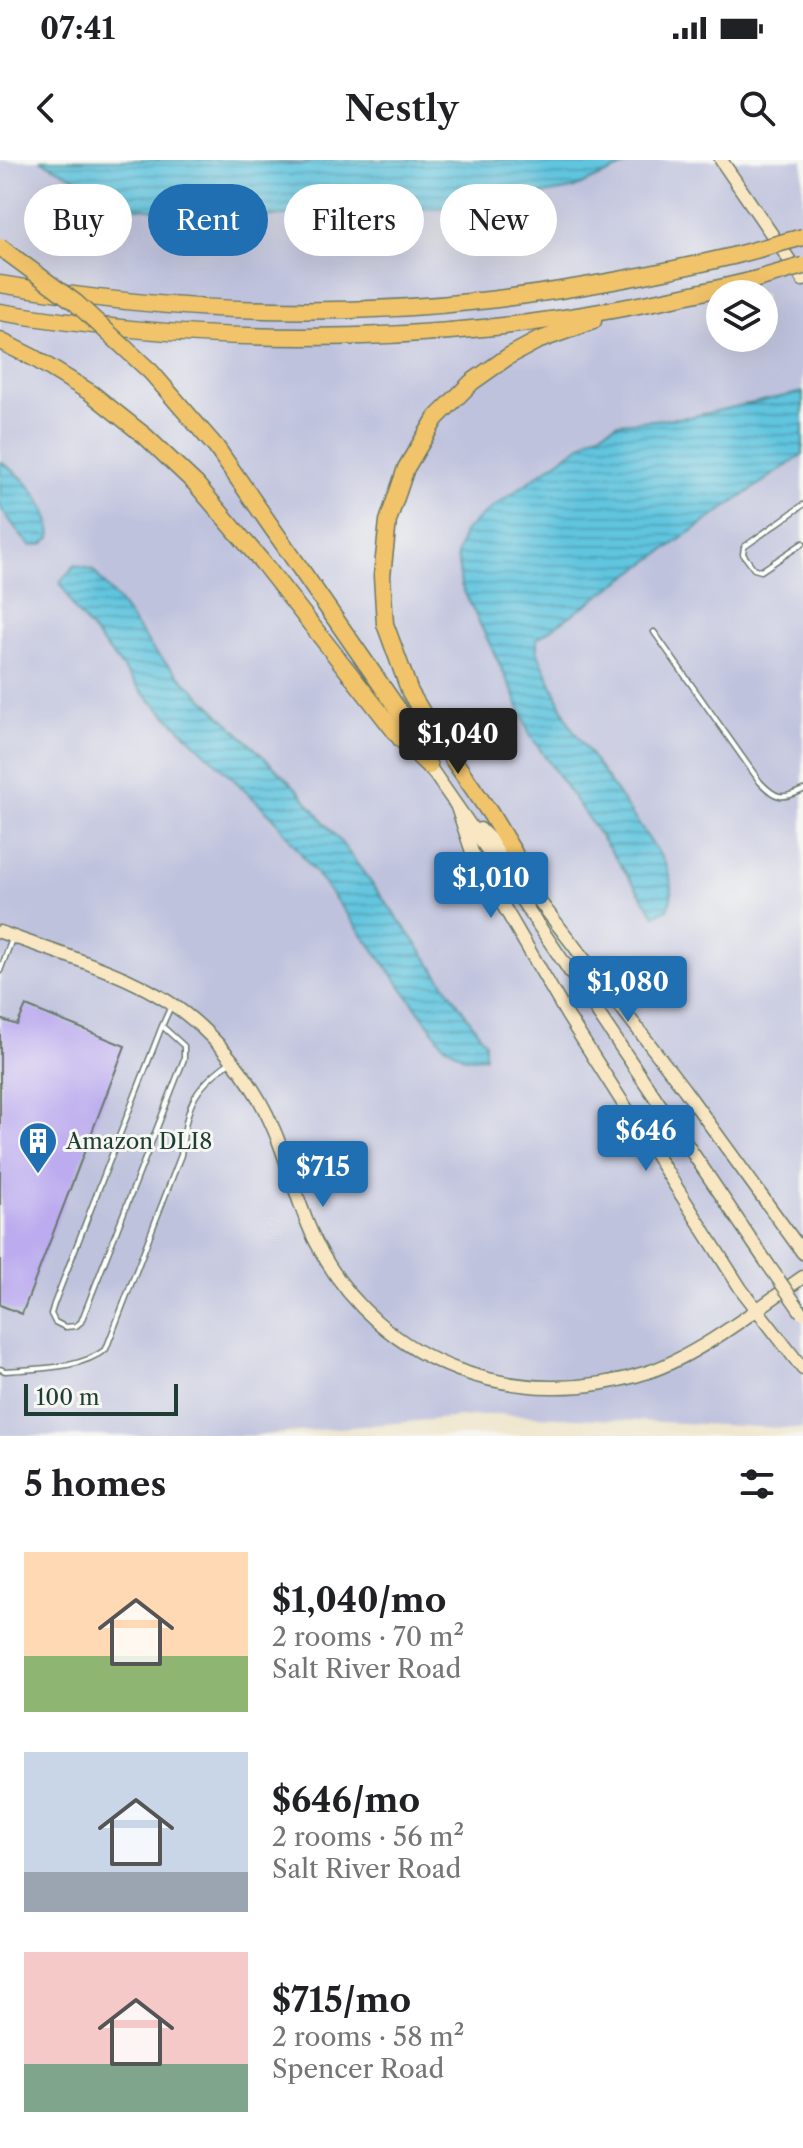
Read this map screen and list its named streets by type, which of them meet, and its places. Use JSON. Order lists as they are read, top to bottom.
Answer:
{
  "places": {
    "building": ["Amazon DLI8"]
  },
  "scale_bar": "100 m",
  "page": {
    "status": "07:41",
    "header": "Nestly",
    "chip": [
      "Buy",
      "Rent",
      "Filters",
      "New"
    ],
    "price": [
      "$1,040",
      "$1,010",
      "$1,080",
      "$646",
      "$715"
    ],
    "scale": "100 m",
    "heading": "5 homes",
    "list": [
      {
        "name": "$1,040/mo",
        "note": "2 rooms · 70 m² · Salt River Road"
      },
      {
        "name": "$646/mo",
        "note": "2 rooms · 56 m² · Salt River Road"
      },
      {
        "name": "$715/mo",
        "note": "2 rooms · 58 m² · Spencer Road"
      }
    ]
  }
}
